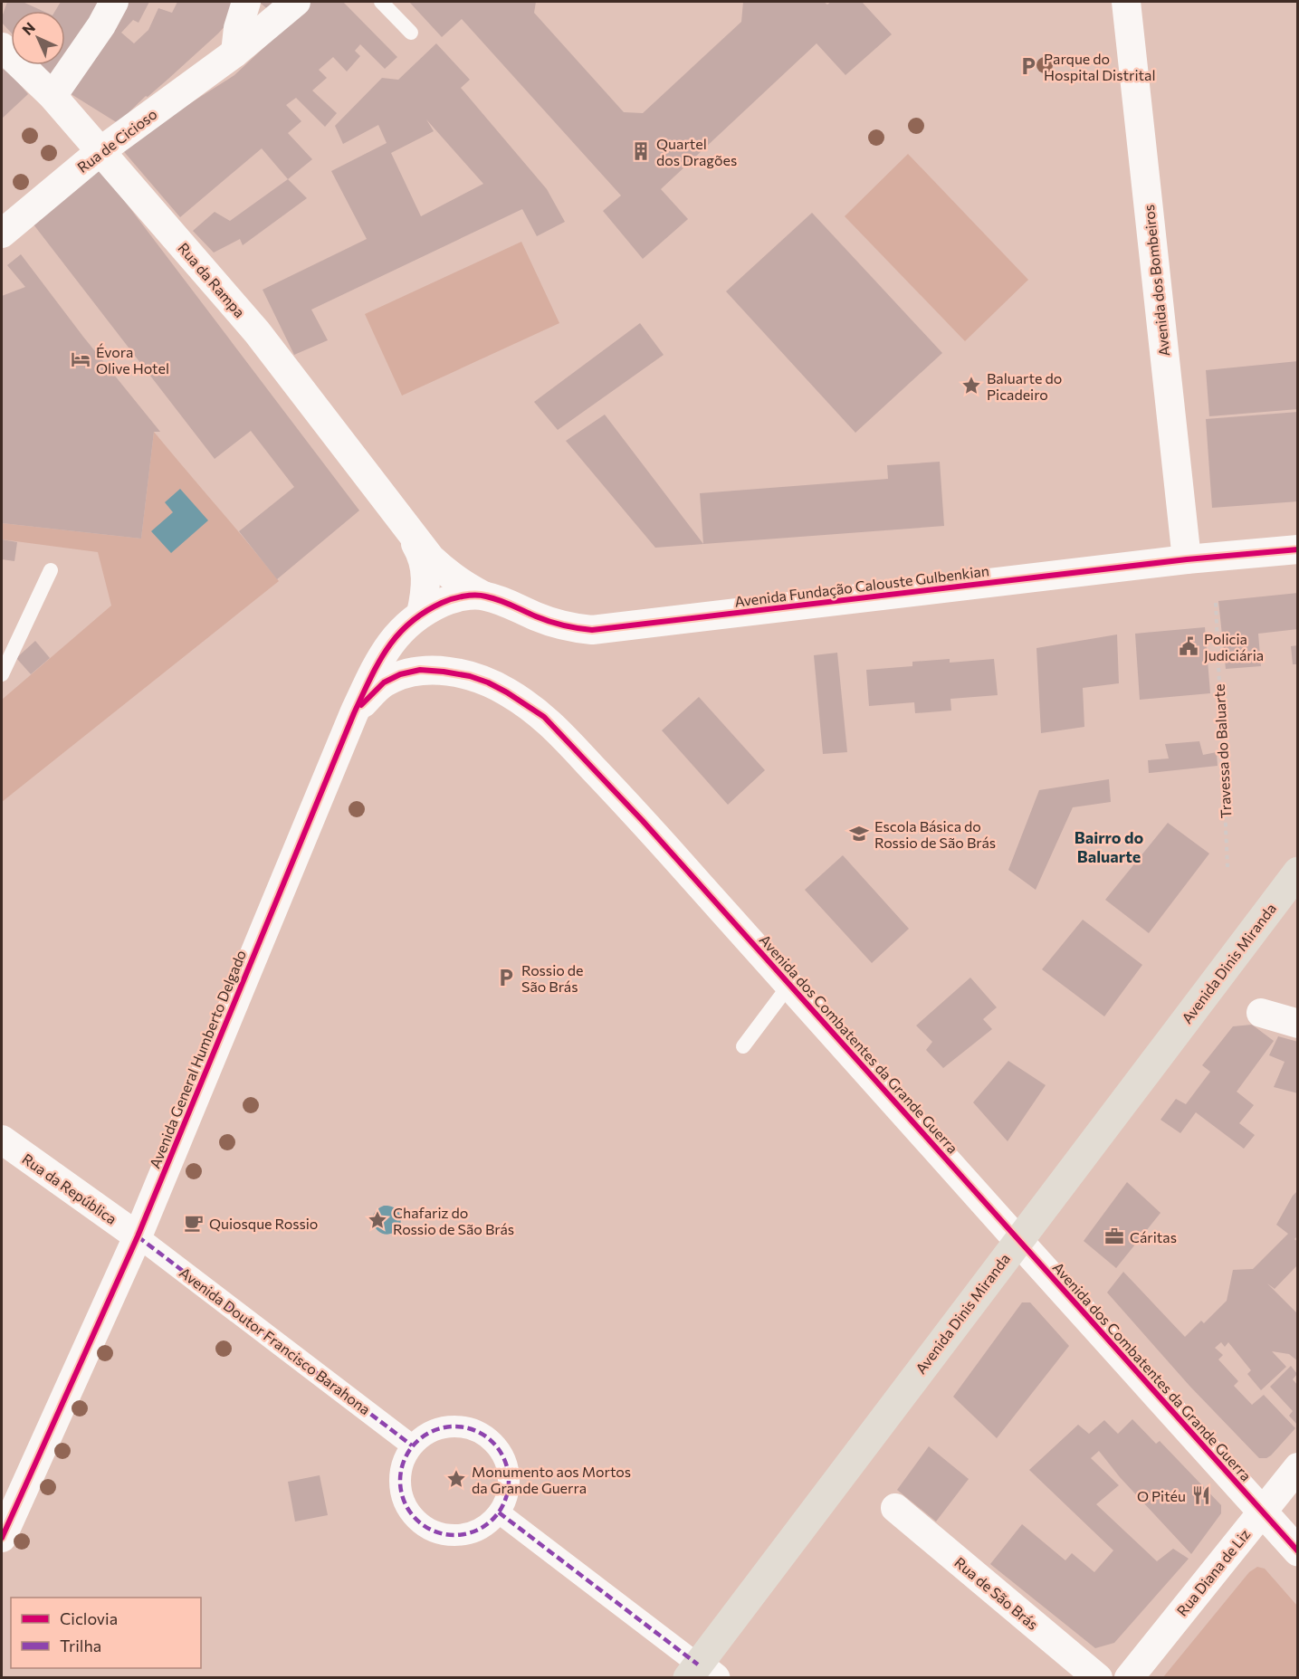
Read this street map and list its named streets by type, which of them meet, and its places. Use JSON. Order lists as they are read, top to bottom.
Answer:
{
  "streets": {
    "main road": ["Avenida Dinis Miranda"],
    "street": [
      "Rua de Cicioso",
      "Rua da Rampa",
      "Avenida dos Bombeiros",
      "Avenida Fundação Calouste Gulbenkian",
      "Avenida dos Combatentes da Grande Guerra",
      "Avenida General Humberto Delgado",
      "Rua da República",
      "Avenida Doutor Francisco Barahona",
      "Rua Diana de Liz",
      "Rua de São Brás"
    ],
    "path": ["Travessa do Baluarte"]
  },
  "crossings": [
    ["Rua de Cicioso", "Rua da Rampa"],
    ["Rua da Rampa", "Avenida Fundação Calouste Gulbenkian"],
    ["Rua da Rampa", "Avenida General Humberto Delgado"],
    ["Avenida dos Bombeiros", "Avenida Fundação Calouste Gulbenkian"],
    ["Avenida Fundação Calouste Gulbenkian", "Avenida General Humberto Delgado"],
    ["Avenida Dinis Miranda", "Avenida dos Combatentes da Grande Guerra"],
    ["Avenida dos Combatentes da Grande Guerra", "Avenida General Humberto Delgado"],
    ["Avenida dos Combatentes da Grande Guerra", "Rua Diana de Liz"],
    ["Avenida General Humberto Delgado", "Rua da República"],
    ["Avenida General Humberto Delgado", "Avenida Doutor Francisco Barahona"],
    ["Rua da República", "Avenida Doutor Francisco Barahona"]
  ],
  "districts": ["Bairro do Baluarte"],
  "places": {
    "parking": ["Parque do Hospital Distrital", "Rossio de São Brás"],
    "building": ["Quartel dos Dragões"],
    "hotel": ["Évora Olive Hotel"],
    "place": ["Baluarte do Picadeiro", "Chafariz do Rossio de São Brás", "Monumento aos Mortos da Grande Guerra"],
    "public building": ["Policia Judiciária"],
    "school or university": ["Escola Básica do Rossio de São Brás"],
    "cafe": ["Quiosque Rossio"],
    "office": ["Cáritas"],
    "restaurant": ["O Pitéu"]
  },
  "legend": ["Ciclovia", "Trilha"],
  "north": "top left"
}
